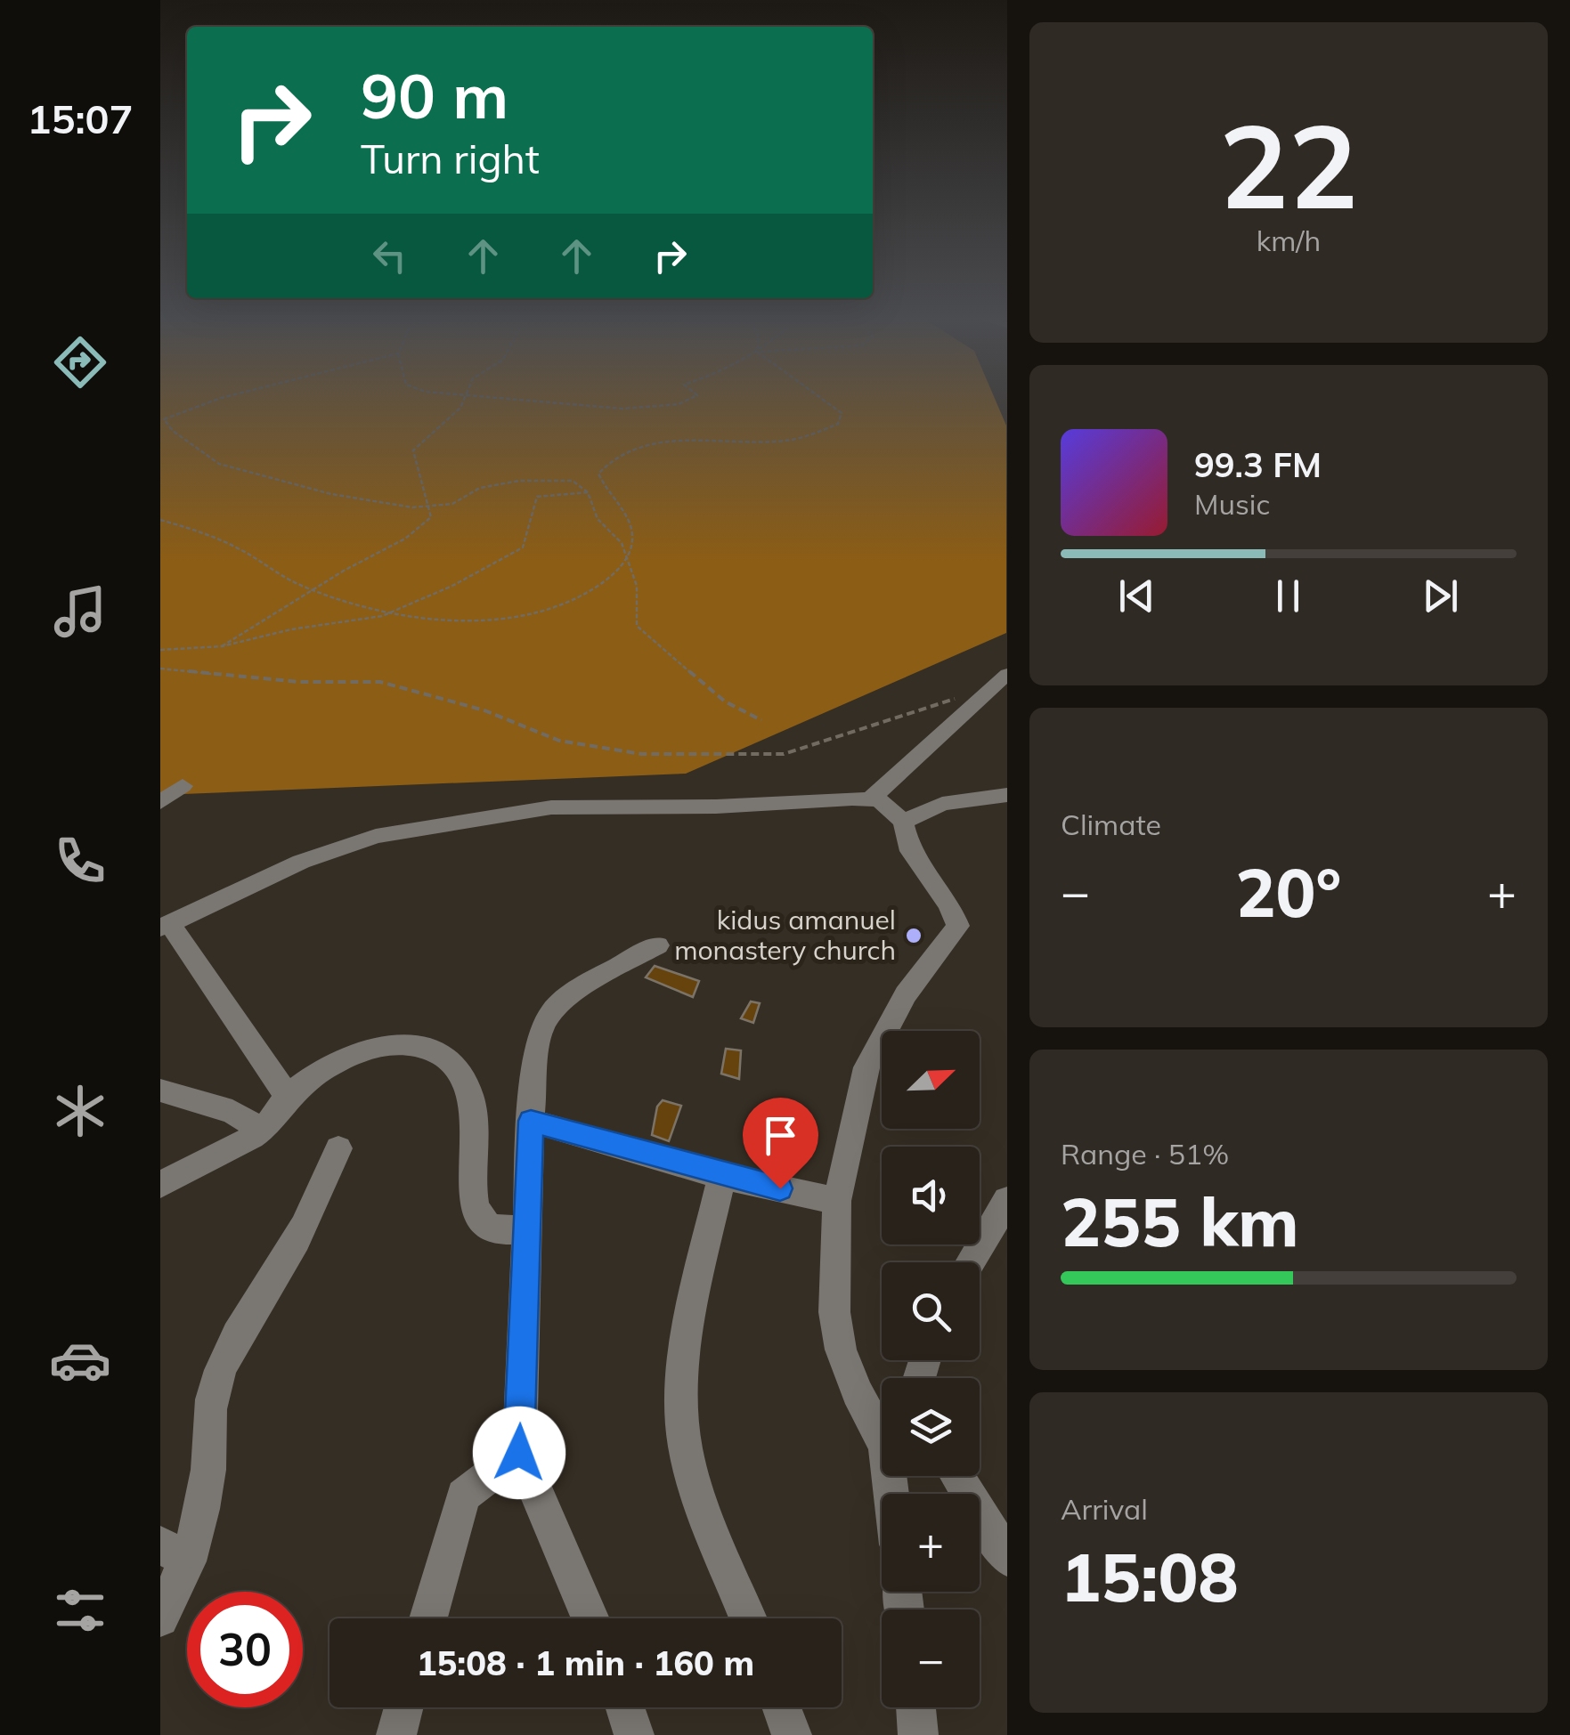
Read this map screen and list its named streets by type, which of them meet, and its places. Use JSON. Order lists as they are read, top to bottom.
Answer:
{
  "places": ["kidus amanuel monastery church"],
  "north": "top right",
  "page": {
    "tabs": "15:07",
    "tile": [
      ["22", "km/h"],
      "Climate",
      ["Range · 51%", "255 km"],
      ["Arrival", "15:08"]
    ],
    "turn": ["90 m", "Turn right"],
    "song": ["99.3 FM", "Music"],
    "heat": ["−", "20°", "+"],
    "map_buttons": ["+", "−"],
    "limit": "30",
    "trip": "15:08 · 1 min · 160 m"
  }
}
